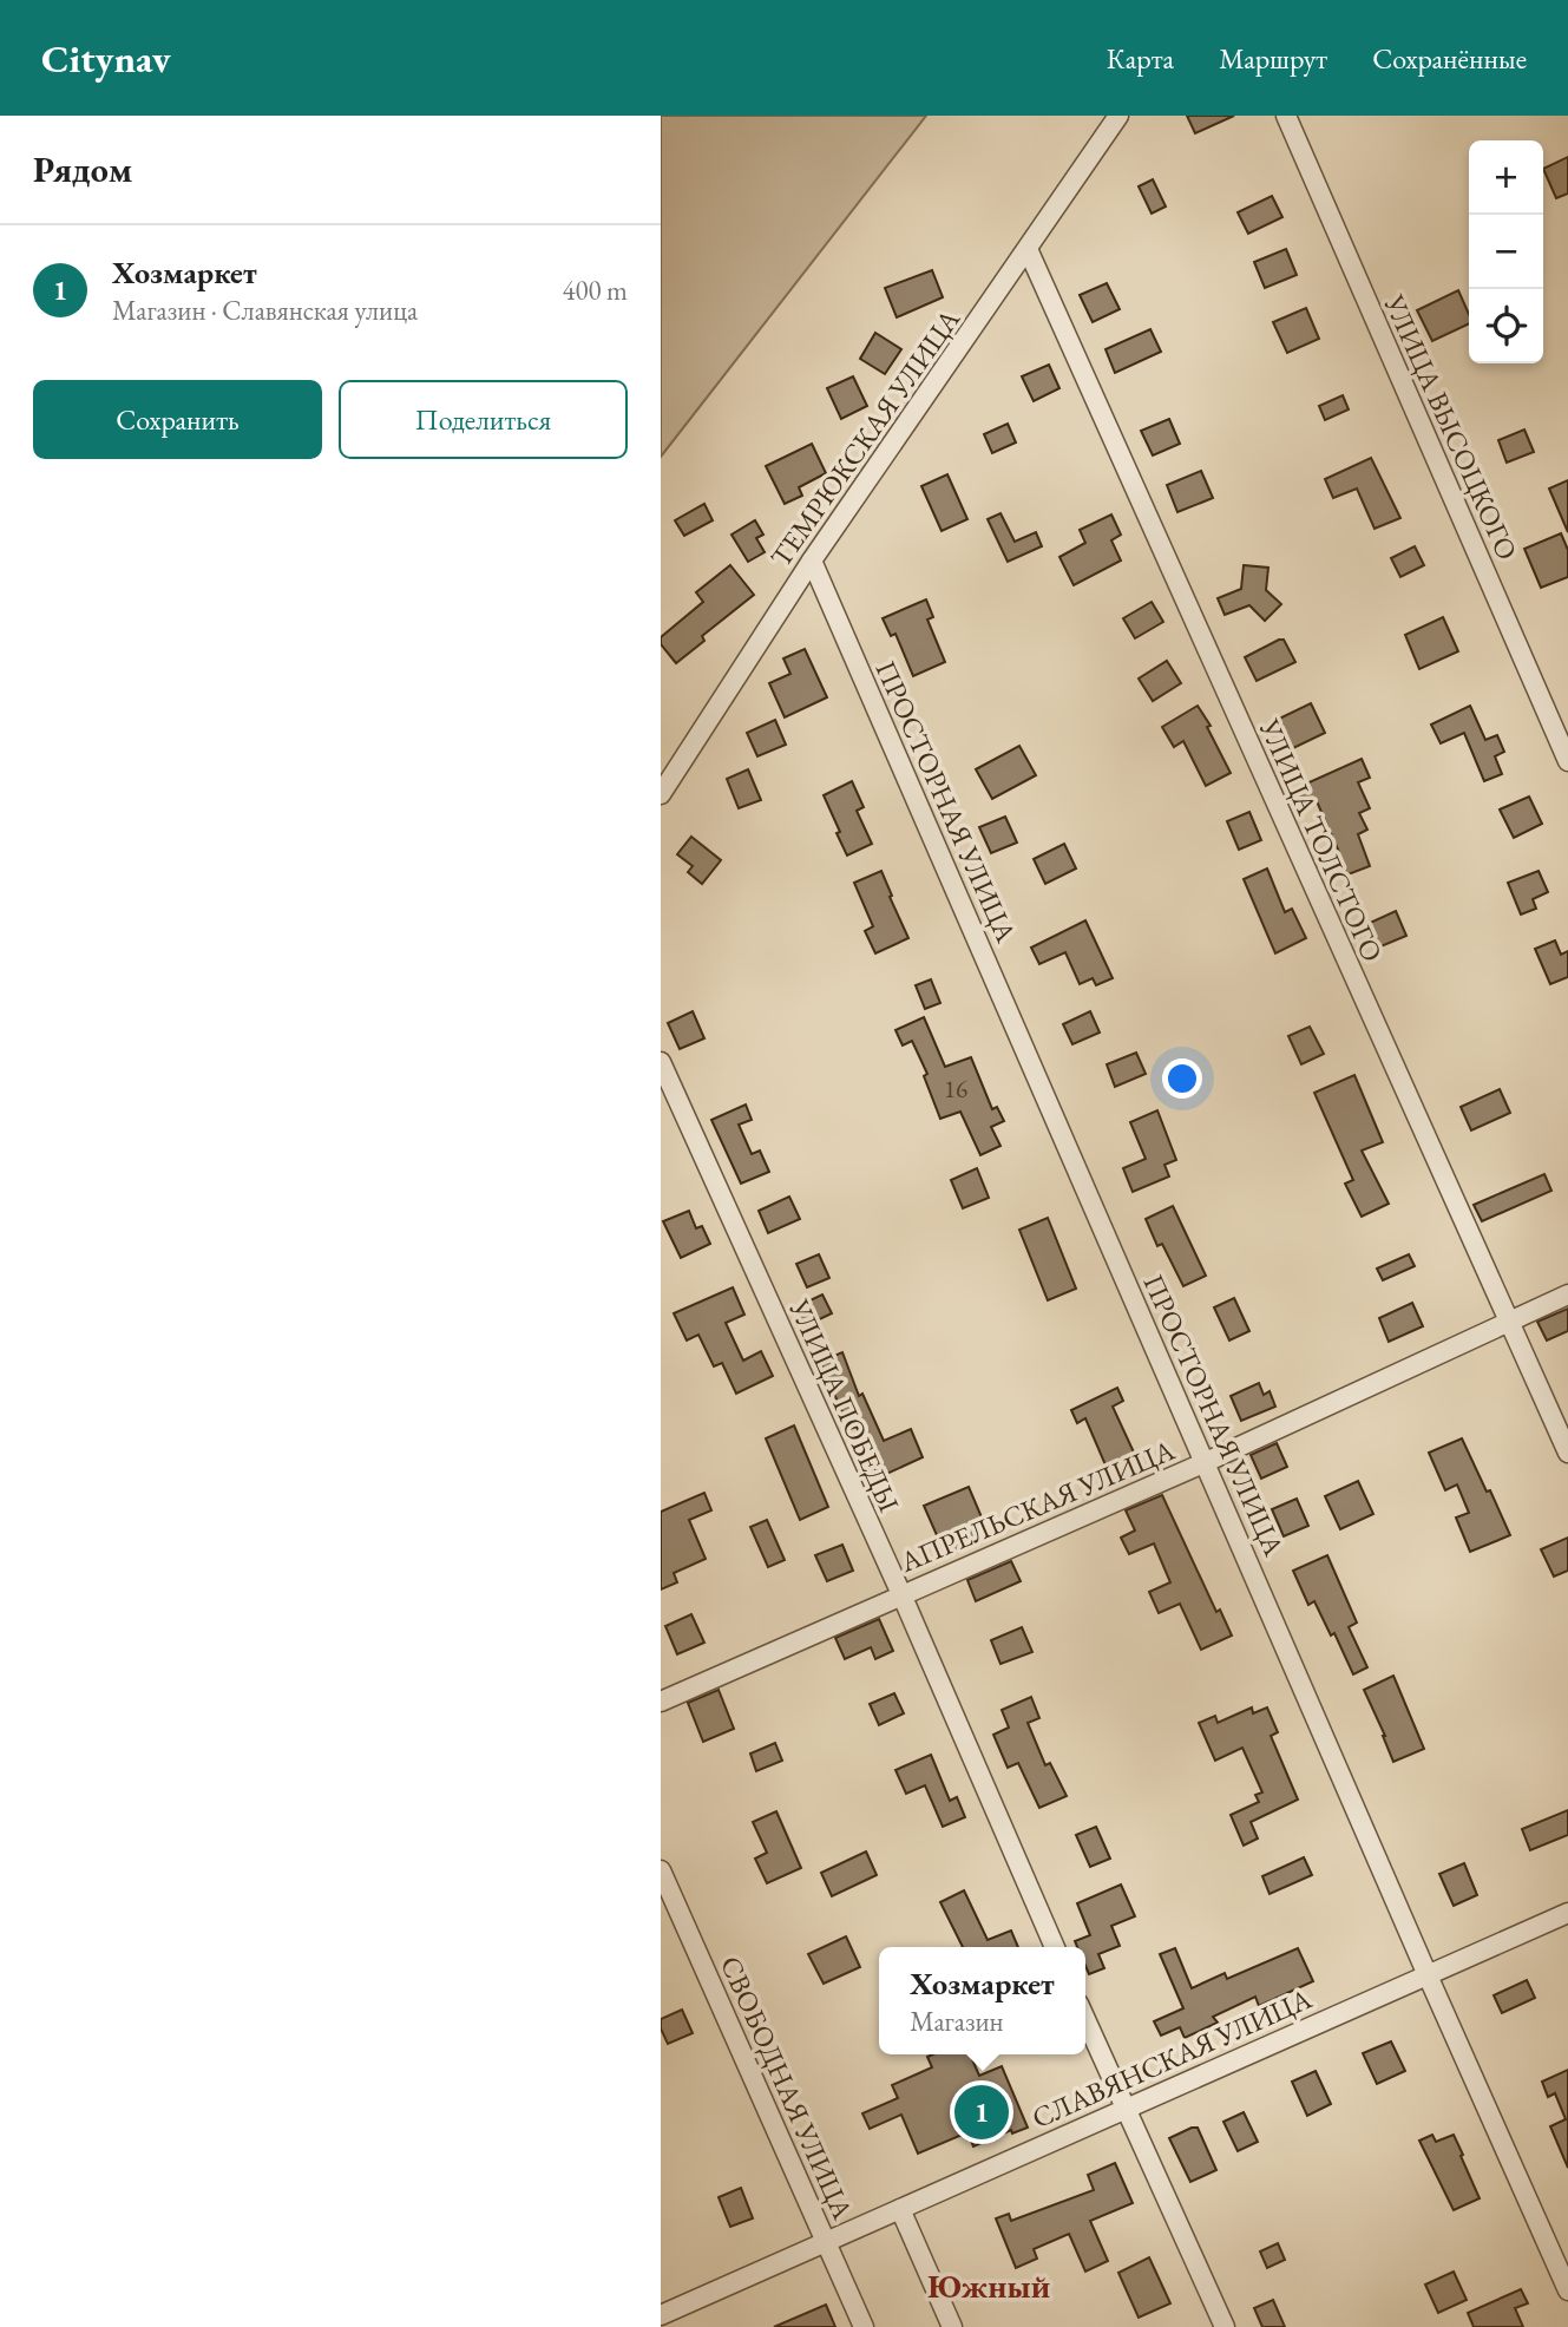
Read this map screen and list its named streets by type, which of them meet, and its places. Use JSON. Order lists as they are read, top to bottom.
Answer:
{
  "streets": {
    "street": [
      "УЛИЦА ВЫСОЦКОГО",
      "ТЕМРЮКСКАЯ УЛИЦА",
      "ПРОСТОРНАЯ УЛИЦА",
      "УЛИЦА ТОЛСТОГО",
      "УЛИЦА ПОБЕДЫ",
      "АПРЕЛЬСКАЯ УЛИЦА",
      "СЛАВЯНСКАЯ УЛИЦА",
      "СВОБОДНАЯ УЛИЦА"
    ]
  },
  "crossings": [
    ["ТЕМРЮКСКАЯ УЛИЦА", "ПРОСТОРНАЯ УЛИЦА"],
    ["ТЕМРЮКСКАЯ УЛИЦА", "УЛИЦА ТОЛСТОГО"],
    ["ПРОСТОРНАЯ УЛИЦА", "АПРЕЛЬСКАЯ УЛИЦА"],
    ["ПРОСТОРНАЯ УЛИЦА", "СЛАВЯНСКАЯ УЛИЦА"],
    ["УЛИЦА ТОЛСТОГО", "АПРЕЛЬСКАЯ УЛИЦА"],
    ["УЛИЦА ПОБЕДЫ", "АПРЕЛЬСКАЯ УЛИЦА"],
    ["СЛАВЯНСКАЯ УЛИЦА", "СВОБОДНАЯ УЛИЦА"]
  ],
  "districts": ["Южный"],
  "house_numbers": ["16"],
  "page": {
    "header": "Citynav",
    "nav": ["Карта", "Маршрут", "Сохранённые"],
    "heading": "Рядом",
    "map_buttons": ["+", "−"],
    "list": [
      {
        "mark": "1",
        "name": "Хозмаркет",
        "note": "Магазин · Славянская улица",
        "value": "400 m"
      }
    ],
    "buttons": ["Сохранить", "Поделиться"],
    "popup": ["Хозмаркет", "Магазин"],
    "pins": "1"
  }
}
